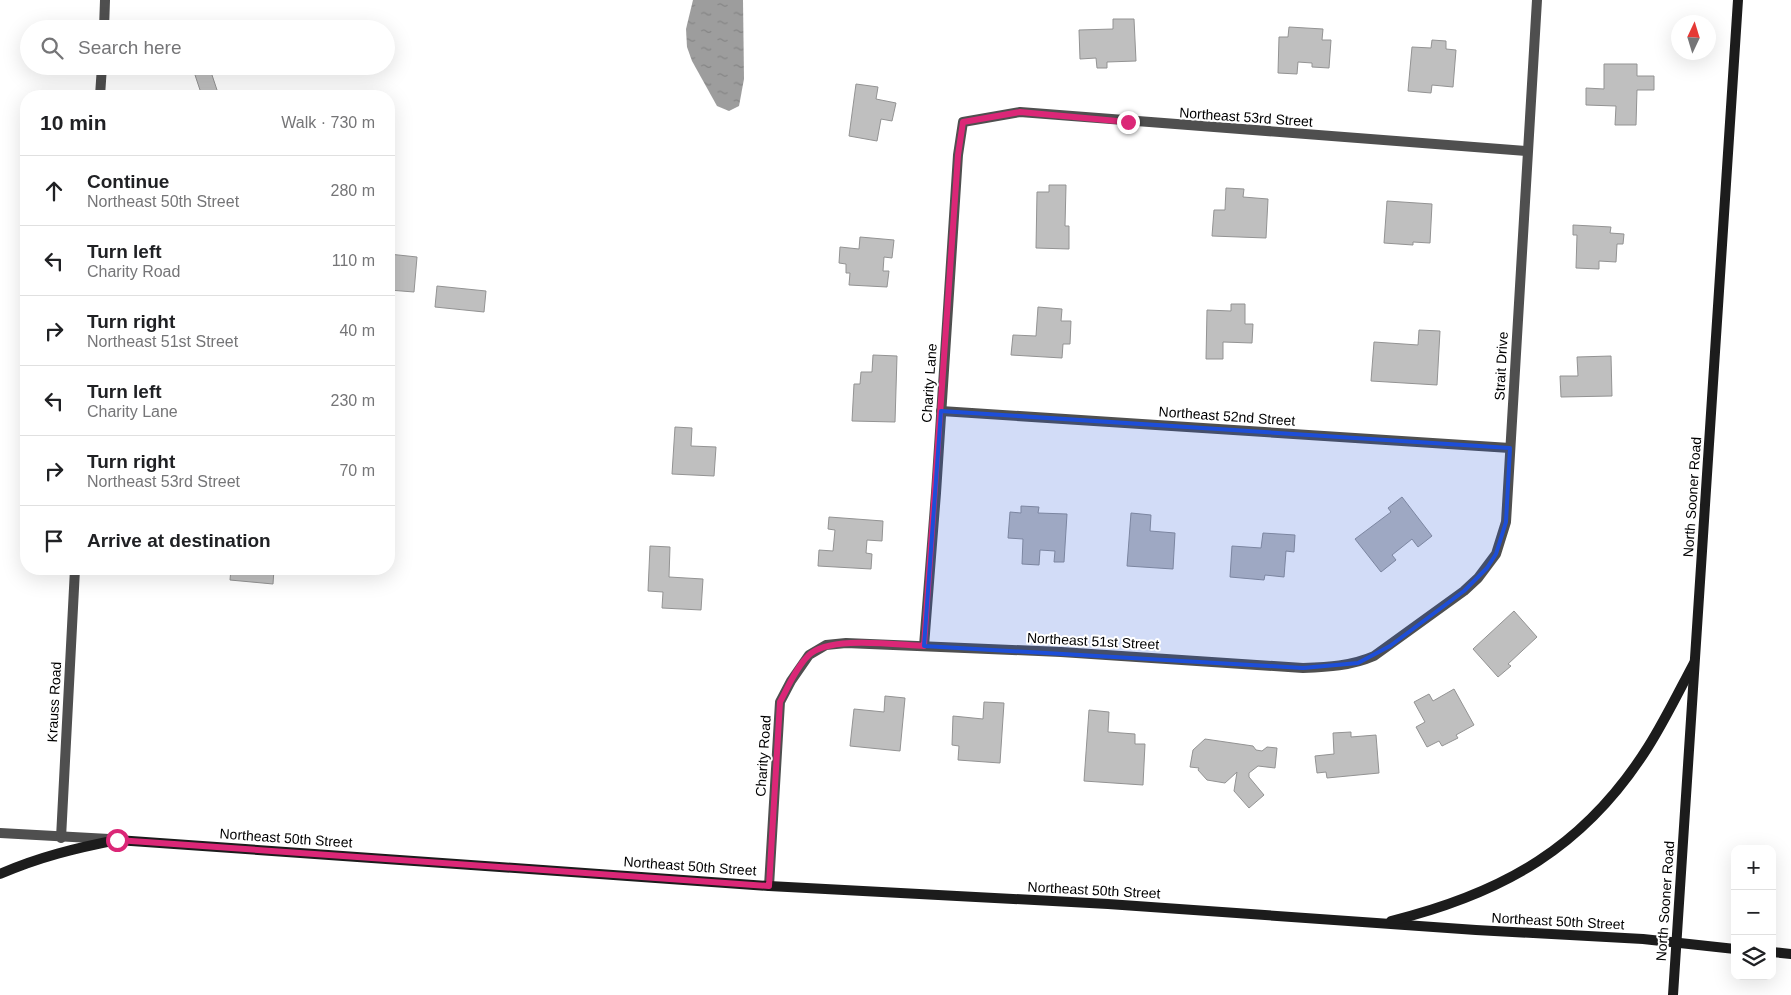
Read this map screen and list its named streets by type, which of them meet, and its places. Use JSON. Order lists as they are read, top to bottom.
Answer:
{
  "streets": {
    "street": [
      "Northeast 53rd Street",
      "Strait Drive",
      "Charity Lane",
      "Northeast 52nd Street",
      "North Sooner Road",
      "Northeast 51st Street",
      "Krauss Road",
      "Charity Road",
      "Northeast 50th Street"
    ]
  },
  "crossings": [
    ["Northeast 53rd Street", "Strait Drive"],
    ["Northeast 53rd Street", "Charity Lane"],
    ["Strait Drive", "Northeast 52nd Street"],
    ["Strait Drive", "Northeast 51st Street"],
    ["Charity Lane", "Northeast 52nd Street"],
    ["Charity Lane", "Northeast 51st Street"],
    ["North Sooner Road", "Northeast 50th Street"],
    ["Northeast 51st Street", "Charity Road"],
    ["Krauss Road", "Northeast 50th Street"],
    ["Charity Road", "Northeast 50th Street"]
  ],
  "north": "top",
  "page": {
    "search": "Search here",
    "heading": ["10 min", "Walk · 730 m"],
    "list": [
      ["Continue", "Northeast 50th Street", "280 m"],
      ["Turn left", "Charity Road", "110 m"],
      ["Turn right", "Northeast 51st Street", "40 m"],
      ["Turn left", "Charity Lane", "230 m"],
      ["Turn right", "Northeast 53rd Street", "70 m"],
      "Arrive at destination"
    ],
    "map_buttons": ["+", "−"]
  }
}
